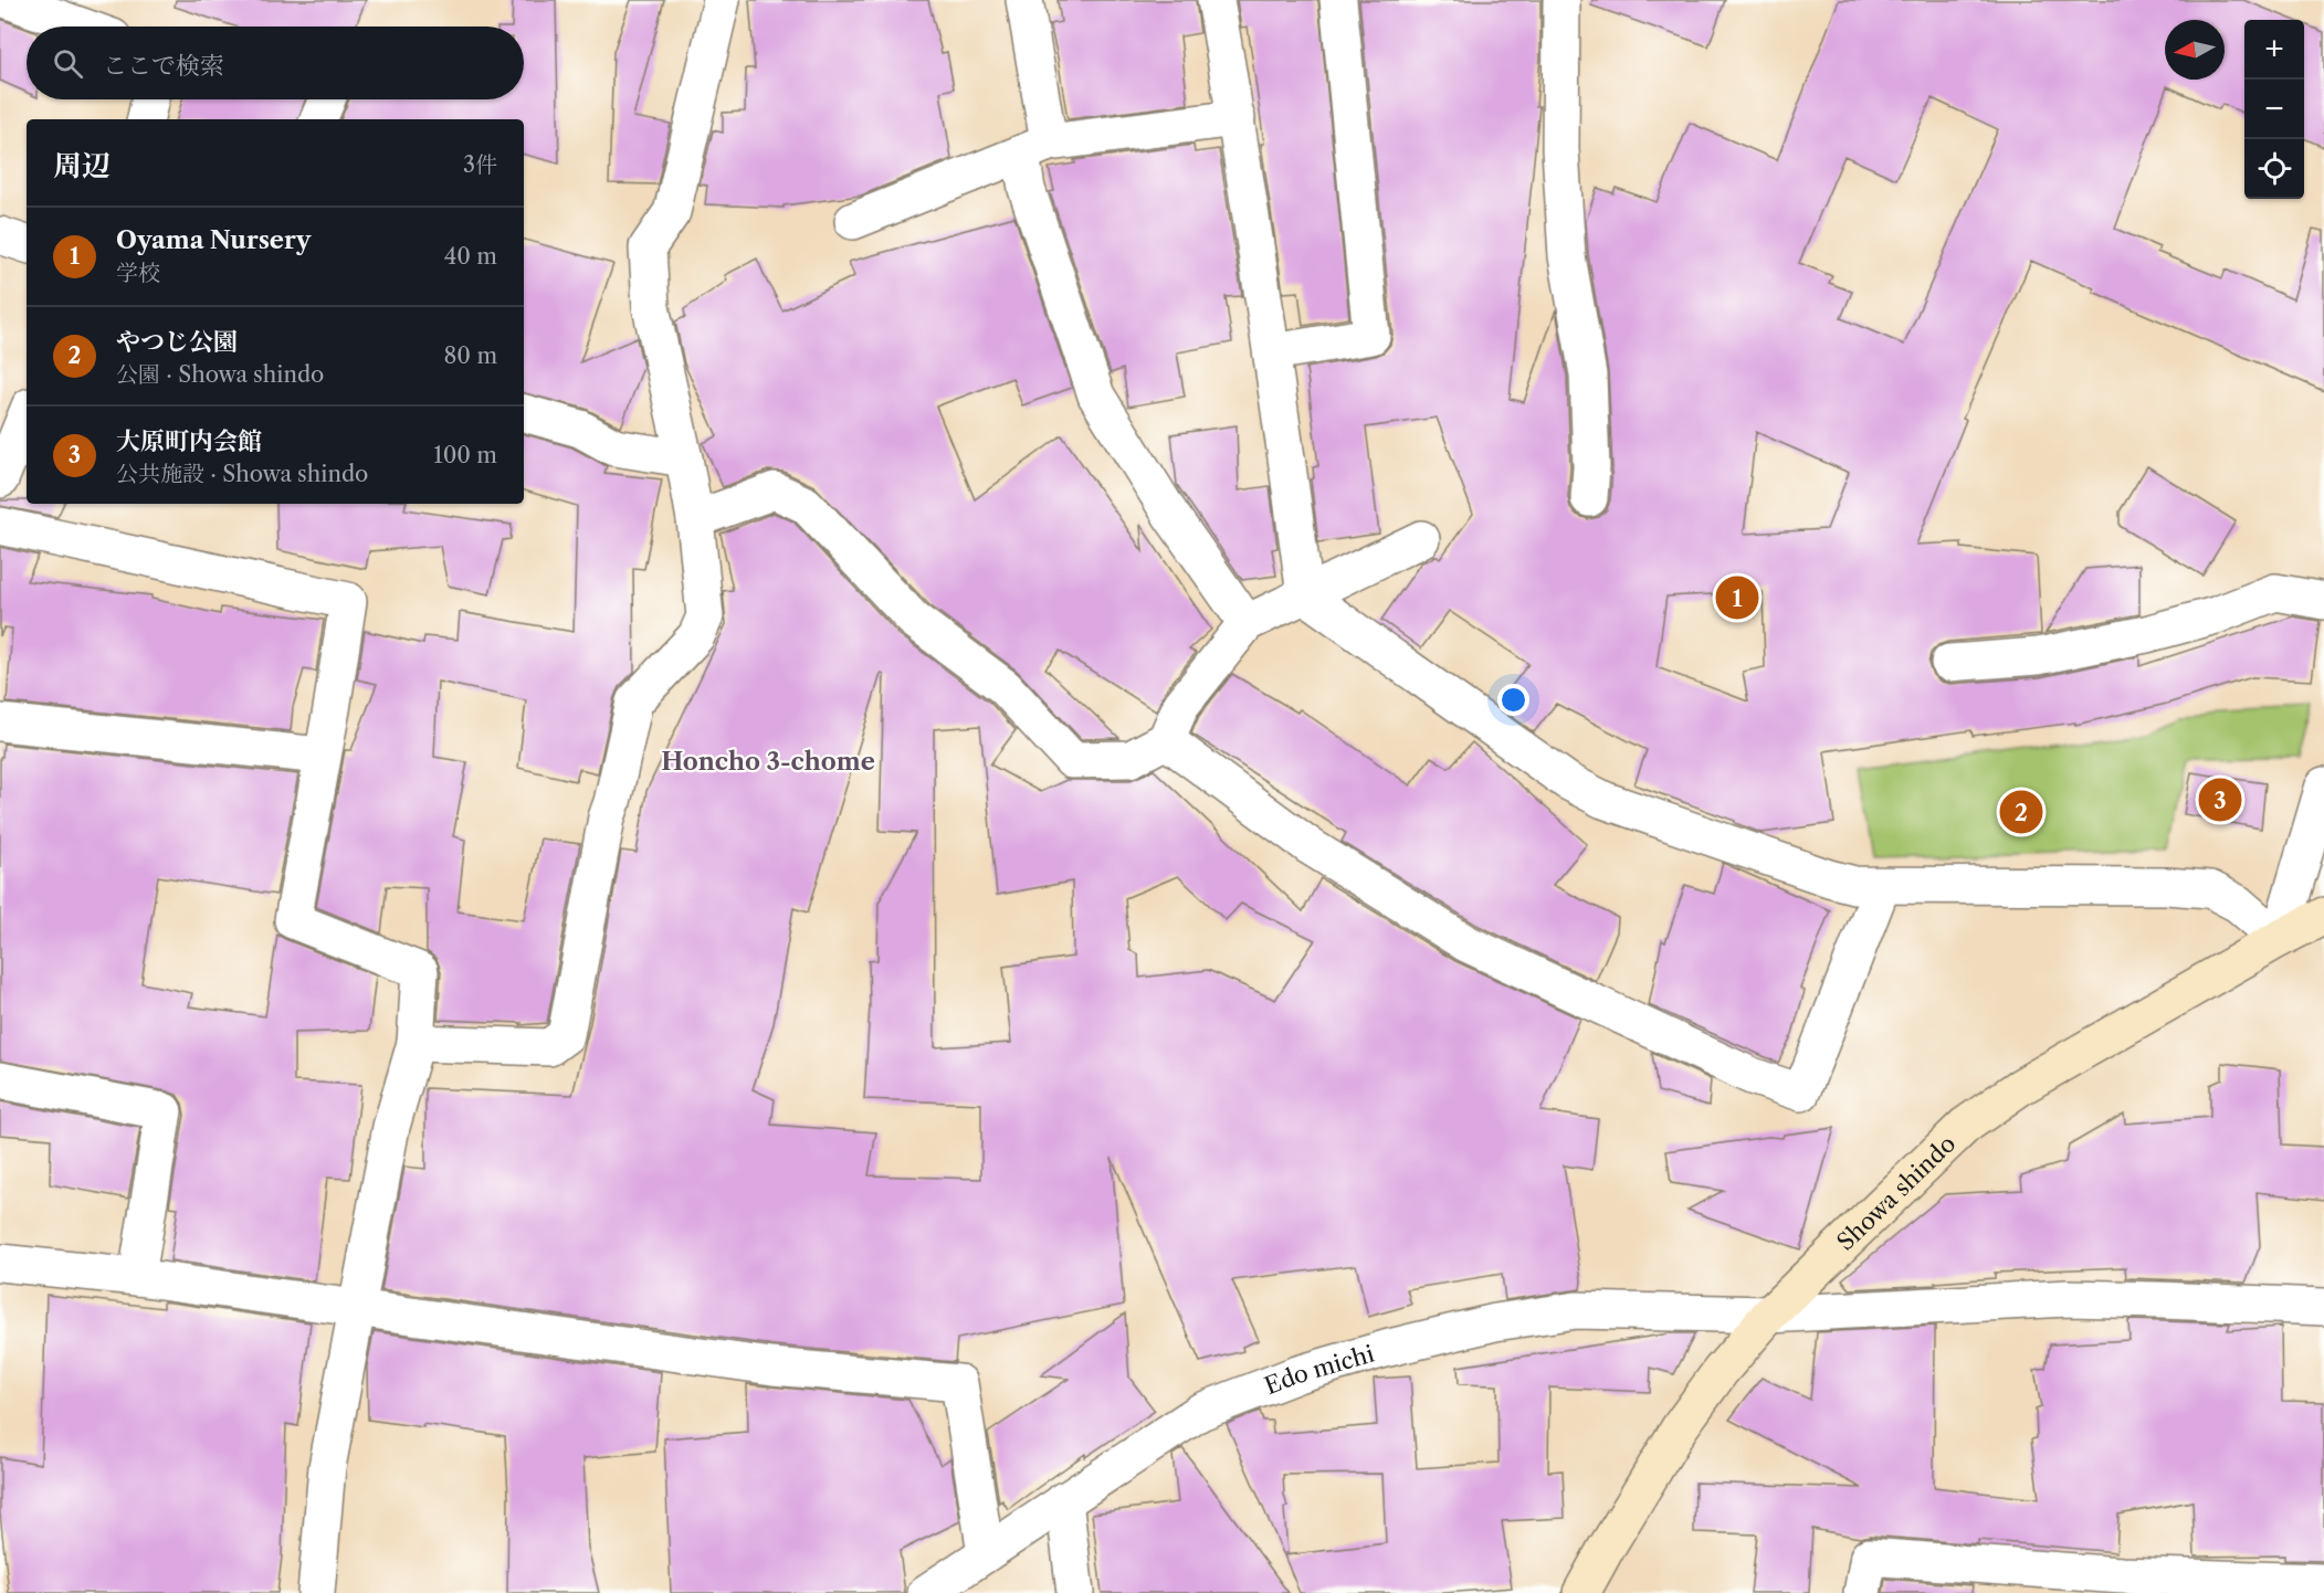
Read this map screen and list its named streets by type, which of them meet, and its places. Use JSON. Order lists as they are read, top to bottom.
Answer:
{
  "streets": {
    "main road": ["Showa shindo"],
    "street": ["Edo michi"]
  },
  "crossings": [
    ["Showa shindo", "Edo michi"]
  ],
  "districts": ["Honcho 3-chome"],
  "north": "left",
  "page": {
    "map_buttons": ["+", "−"],
    "search": "ここで検索",
    "heading": ["周辺", "3件"],
    "list": [
      {
        "mark": "1",
        "name": "Oyama Nursery",
        "note": "学校",
        "value": "40 m"
      },
      {
        "mark": "2",
        "name": "やつじ公園",
        "note": "公園 · Showa shindo",
        "value": "80 m"
      },
      {
        "mark": "3",
        "name": "大原町内会館",
        "note": "公共施設 · Showa shindo",
        "value": "100 m"
      }
    ],
    "pins": ["1", "3", "2"]
  }
}
